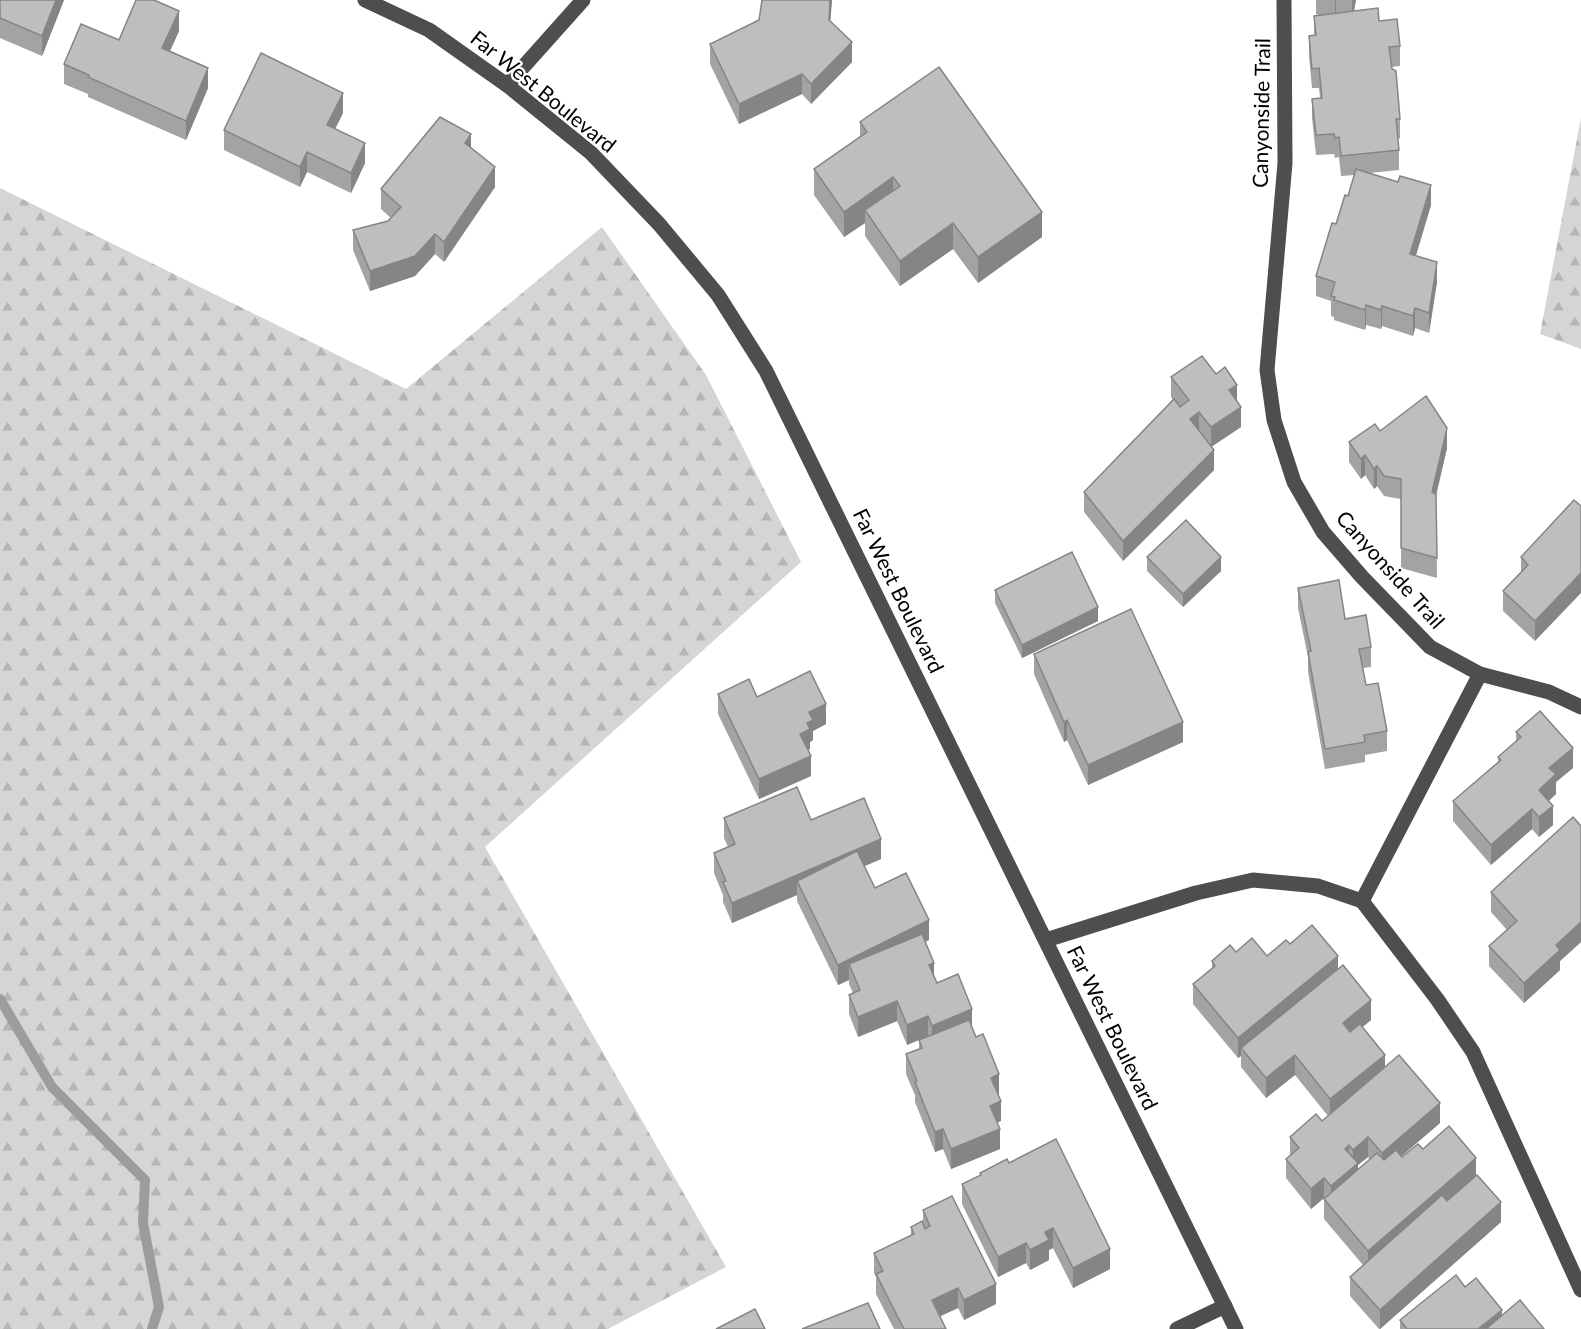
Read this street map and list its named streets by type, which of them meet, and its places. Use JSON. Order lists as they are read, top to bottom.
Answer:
{
  "streets": {
    "street": ["Far West Boulevard", "Canyonside Trail"]
  }
}
